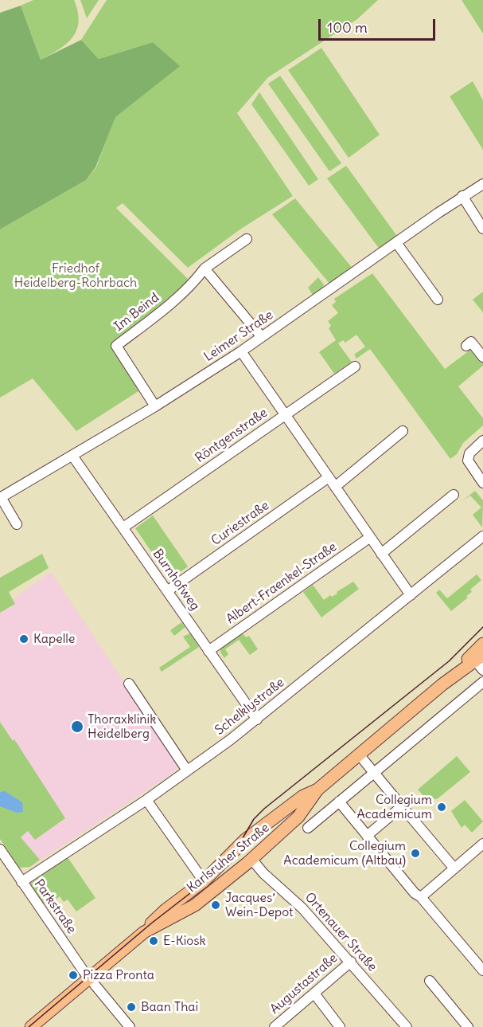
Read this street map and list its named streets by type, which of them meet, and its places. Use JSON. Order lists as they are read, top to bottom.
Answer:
{
  "streets": {
    "main road": ["Karlsruher Straße"],
    "street": [
      "Im Beind",
      "Leimer Straße",
      "Röntgenstraße",
      "Curiestraße",
      "Burnhofweg",
      "Albert-Fraenkel-Straße",
      "Schelklystraße",
      "Parkstraße",
      "Ortenauer Straße",
      "Augustastraße"
    ]
  },
  "crossings": [
    ["Im Beind", "Leimer Straße"],
    ["Leimer Straße", "Burnhofweg"],
    ["Röntgenstraße", "Burnhofweg"],
    ["Curiestraße", "Burnhofweg"],
    ["Burnhofweg", "Albert-Fraenkel-Straße"],
    ["Burnhofweg", "Schelklystraße"],
    ["Schelklystraße", "Parkstraße"],
    ["Karlsruher Straße", "Parkstraße"],
    ["Karlsruher Straße", "Ortenauer Straße"],
    ["Ortenauer Straße", "Augustastraße"]
  ],
  "parks": ["Friedhof Heidelberg-Rohrbach"],
  "places": [
    "Kapelle",
    "Thoraxklinik Heidelberg",
    "Collegium Academicum",
    "Collegium Academicum (Altbau)",
    "Jacques’ Wein-Depot",
    "E-Kiosk",
    "Pizza Pronta",
    "Baan Thai"
  ],
  "scale_bar": "100 m"
}
